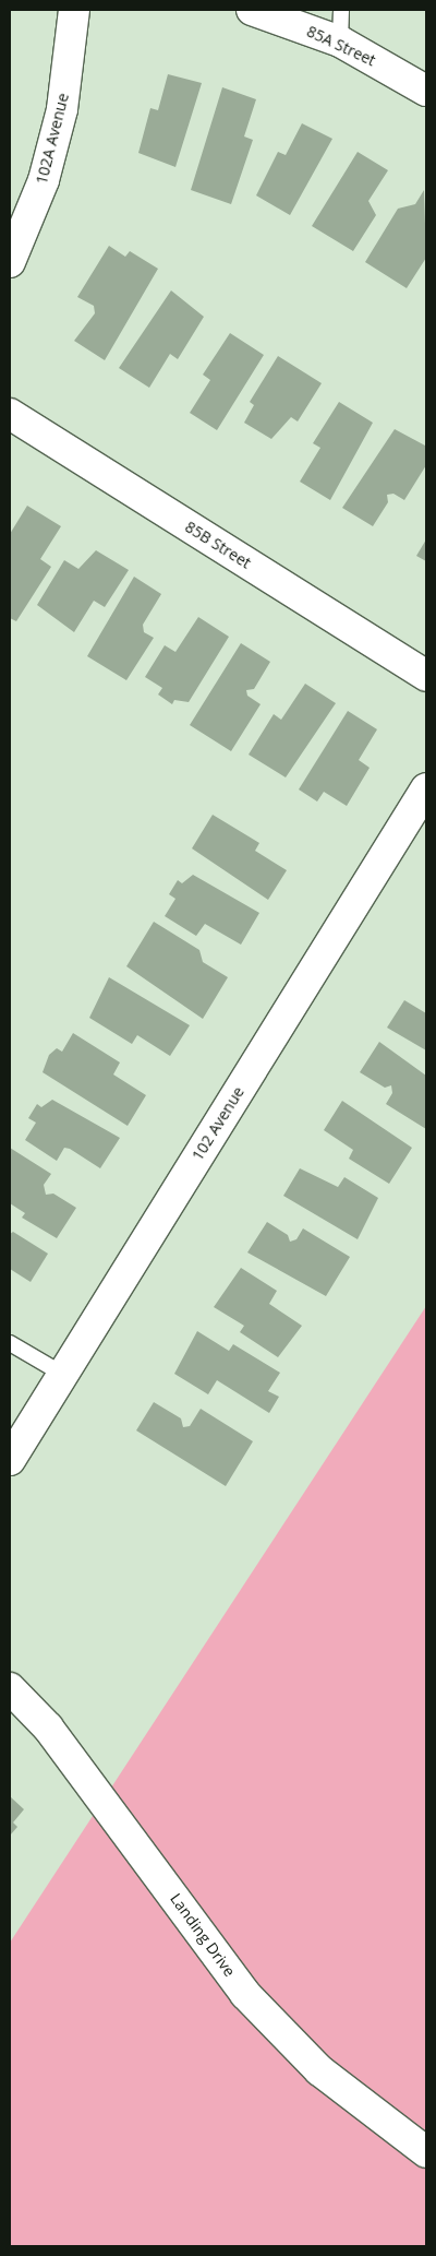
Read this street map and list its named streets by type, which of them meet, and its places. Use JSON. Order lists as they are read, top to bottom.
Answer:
{
  "streets": {
    "street": [
      "85A Street",
      "102A Avenue",
      "85B Street",
      "102 Avenue",
      "Landing Drive"
    ]
  }
}
